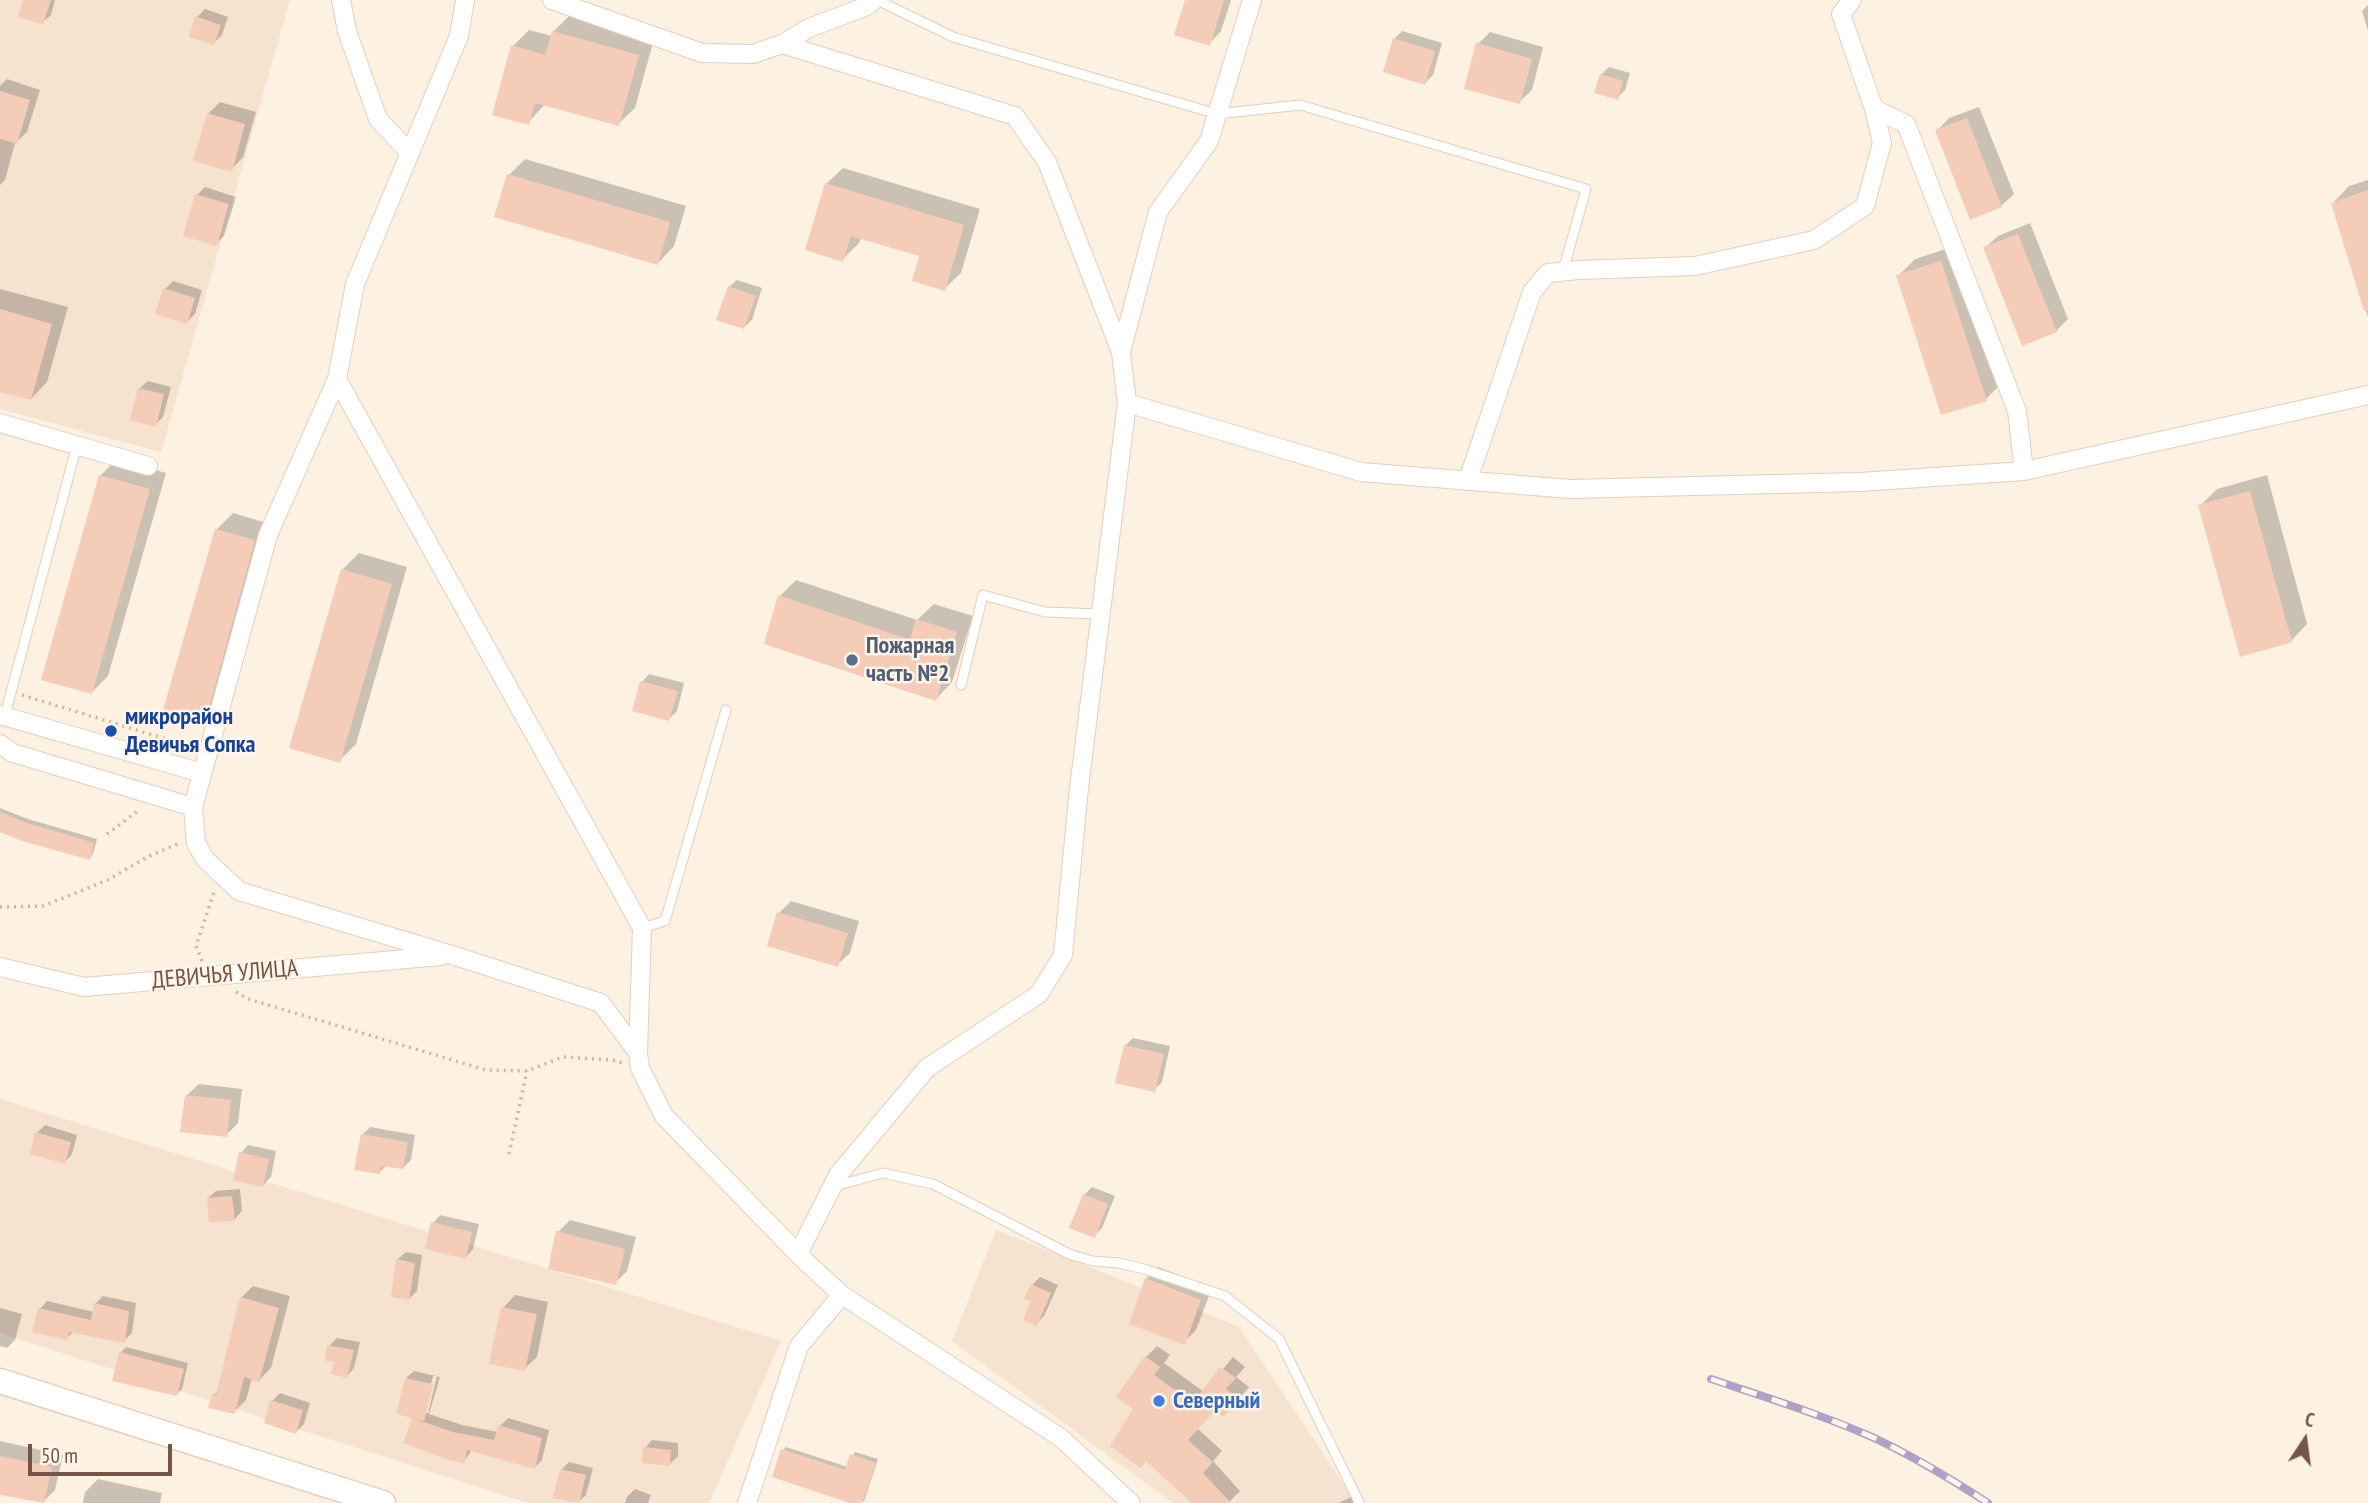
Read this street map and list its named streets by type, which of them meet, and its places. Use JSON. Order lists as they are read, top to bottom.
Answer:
{
  "streets": {
    "street": ["ДЕВИЧЬЯ УЛИЦА"]
  },
  "places": ["Пожарная часть №2", "микрорайон Девичья Сопка", "Северный"],
  "scale_bar": "50 m",
  "north": "top"
}
